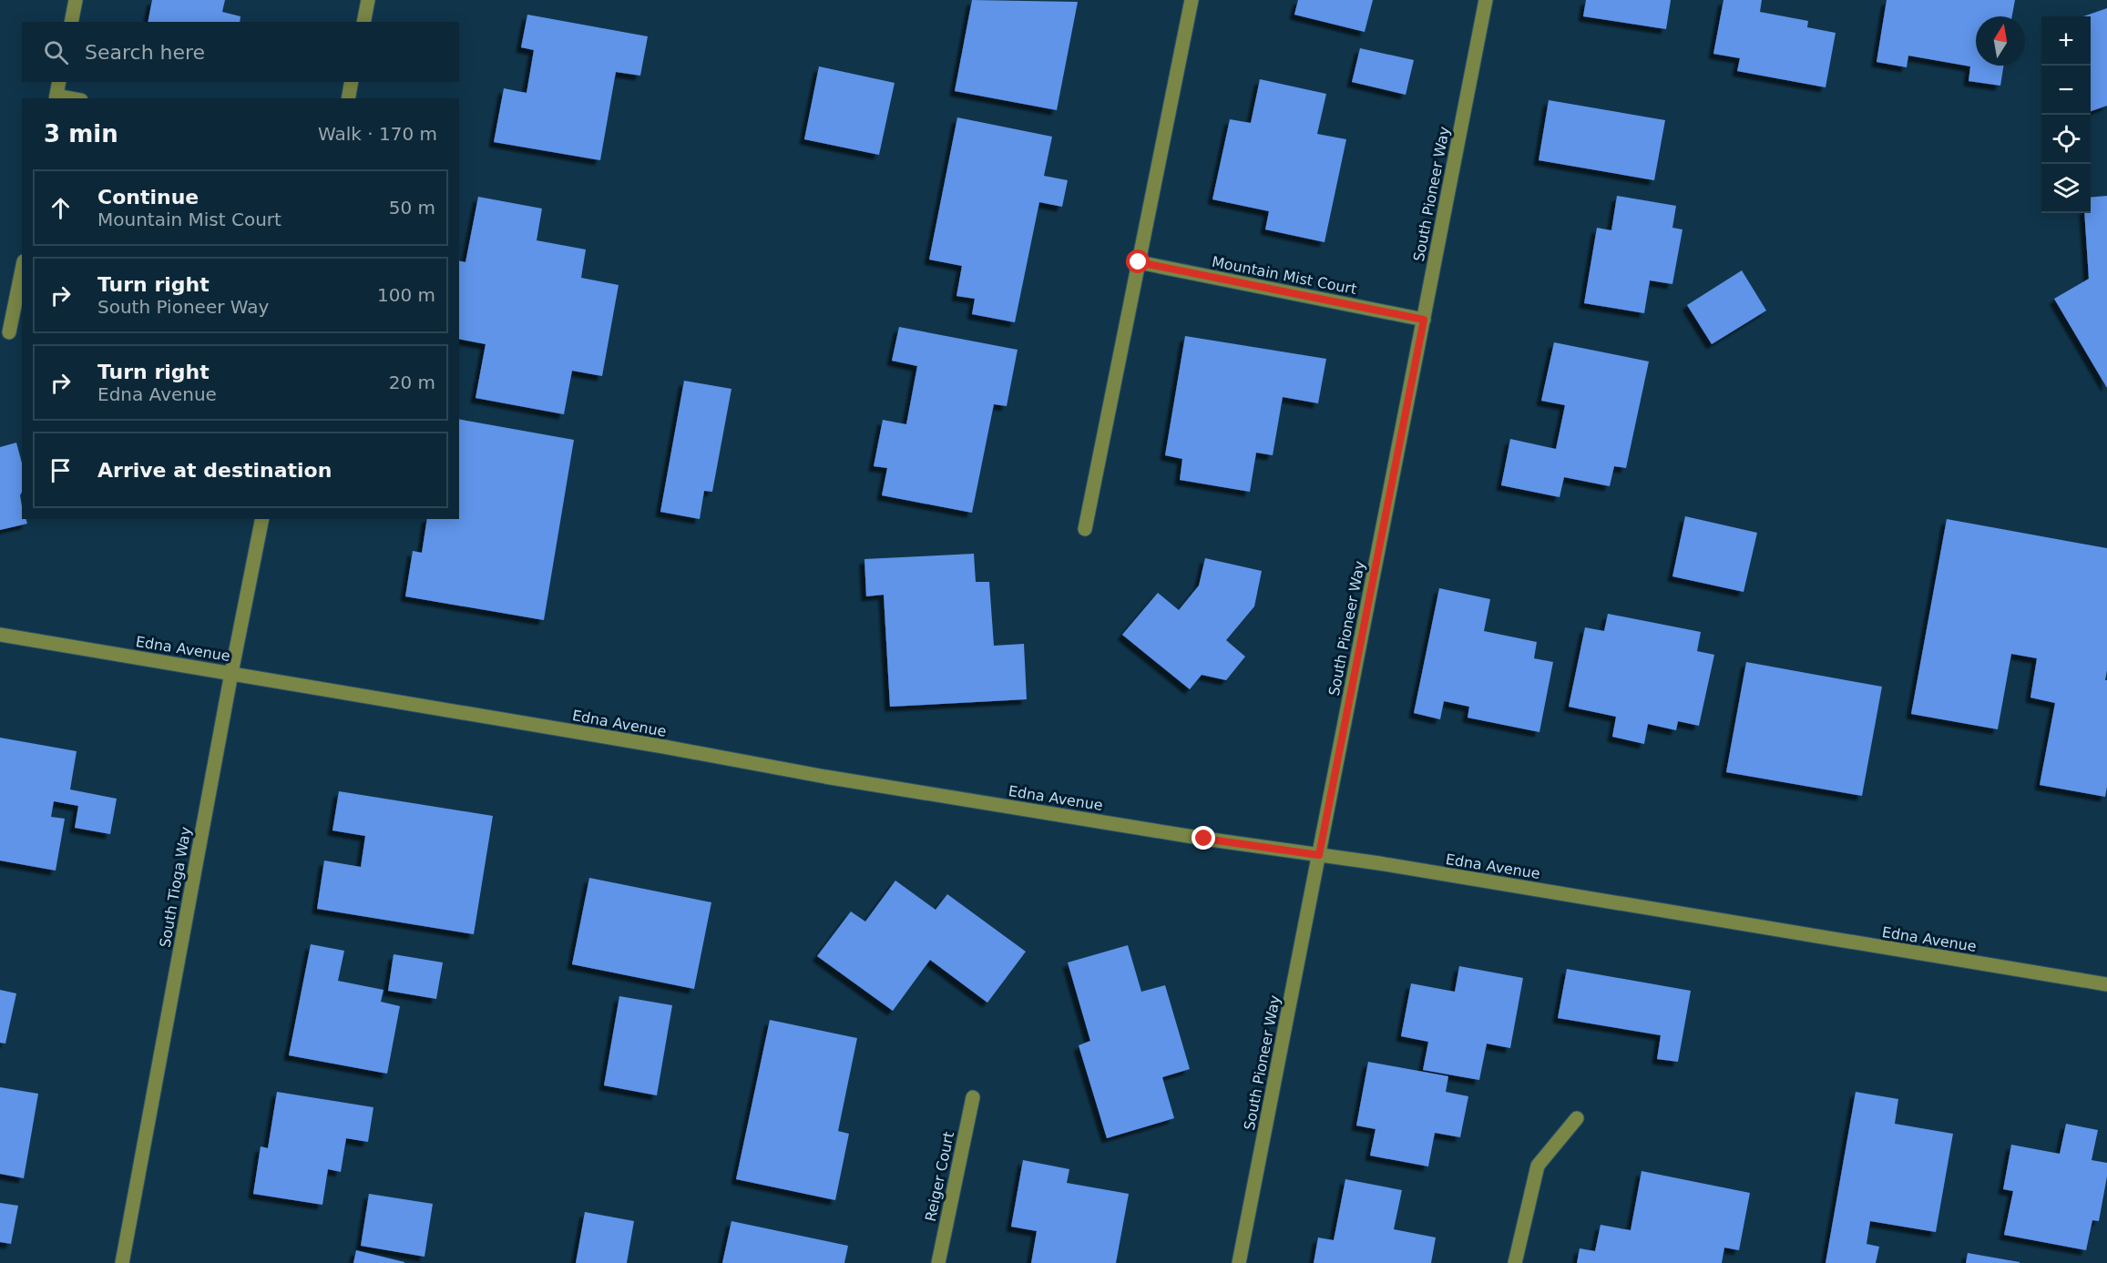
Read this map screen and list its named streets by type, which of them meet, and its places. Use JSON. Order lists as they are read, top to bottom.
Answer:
{
  "streets": {
    "street": [
      "South Pioneer Way",
      "Mountain Mist Court",
      "Edna Avenue",
      "South Tioga Way",
      "Reiger Court"
    ]
  },
  "crossings": [
    ["South Pioneer Way", "Mountain Mist Court"],
    ["South Pioneer Way", "Edna Avenue"],
    ["Edna Avenue", "South Tioga Way"]
  ],
  "north": "top",
  "page": {
    "map_buttons": ["+", "−"],
    "search": "Search here",
    "heading": ["3 min", "Walk · 170 m"],
    "list": [
      ["Continue", "Mountain Mist Court", "50 m"],
      ["Turn right", "South Pioneer Way", "100 m"],
      ["Turn right", "Edna Avenue", "20 m"],
      "Arrive at destination"
    ]
  }
}
